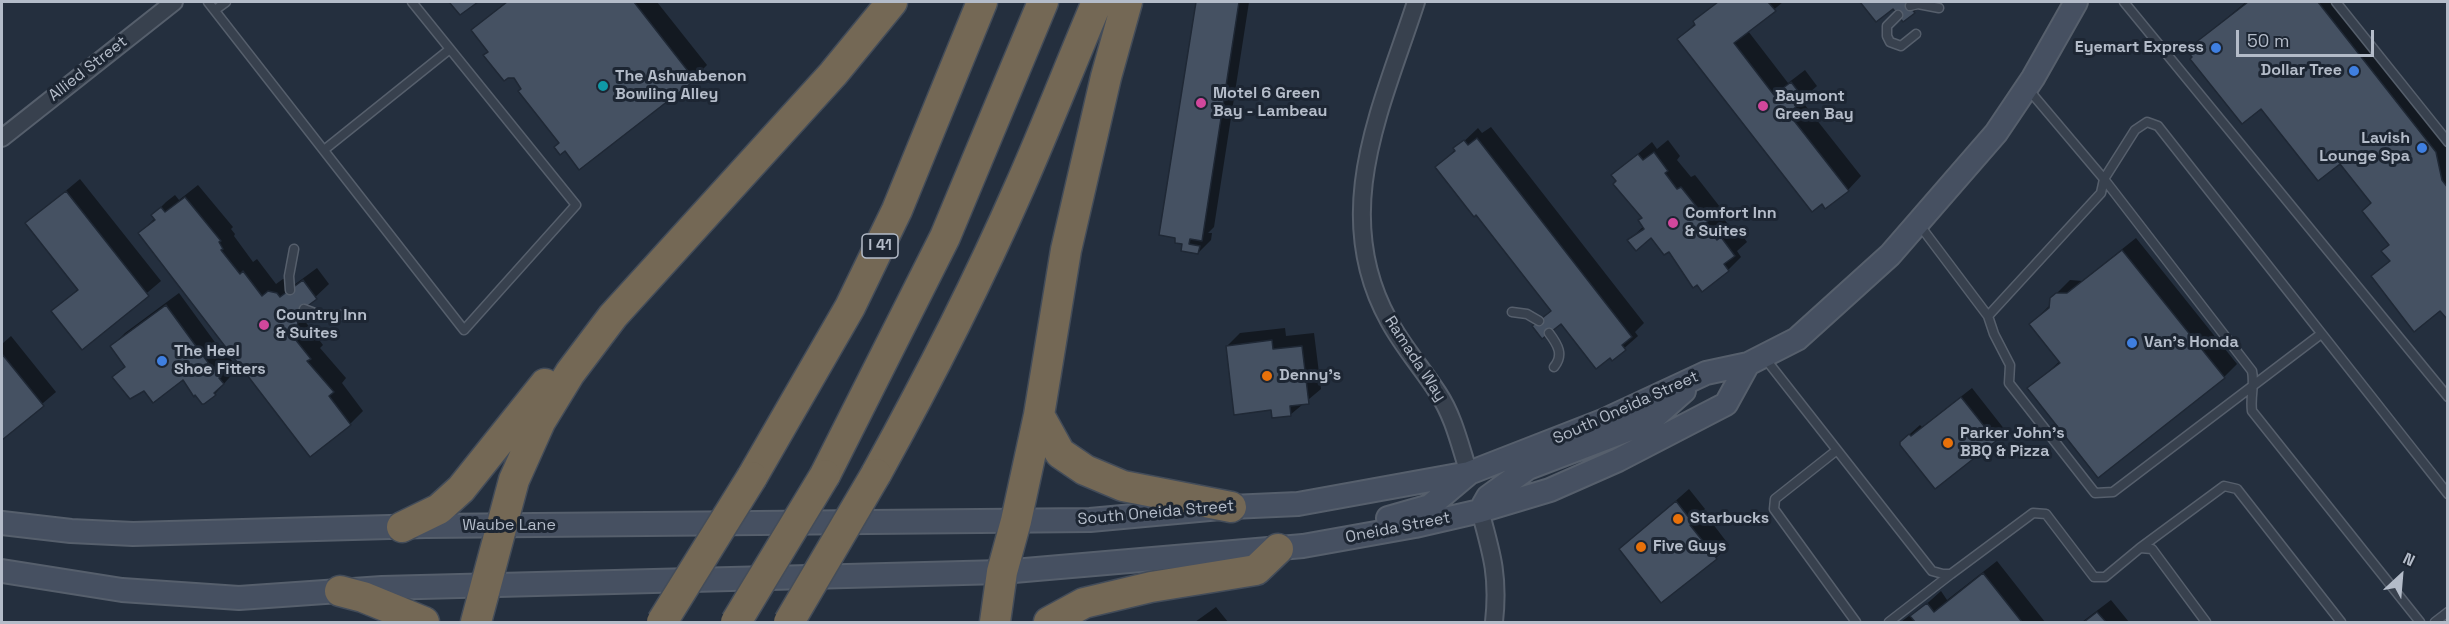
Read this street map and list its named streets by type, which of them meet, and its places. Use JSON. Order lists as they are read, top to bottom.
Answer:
{
  "streets": {
    "highway": ["I 41"],
    "street": [
      "Allied Street",
      "Ramada Way",
      "South Oneida Street",
      "Waube Lane",
      "Oneida Street"
    ]
  },
  "crossings": [
    ["Ramada Way", "South Oneida Street"],
    ["South Oneida Street", "Waube Lane"],
    ["South Oneida Street", "Oneida Street"]
  ],
  "places": [
    "Eyemart Express",
    "Dollar Tree",
    "The Ashwabenon Bowling Alley",
    "Motel 6 Green Bay - Lambeau",
    "Baymont Green Bay",
    "Lavish Lounge Spa",
    "Comfort Inn & Suites",
    "Country Inn & Suites",
    "Van's Honda",
    "The Heel Shoe Fitters",
    "Denny's",
    "Parker John's BBQ & Pizza",
    "Starbucks",
    "Five Guys"
  ],
  "scale_bar": "50 m",
  "north": "top right"
}
